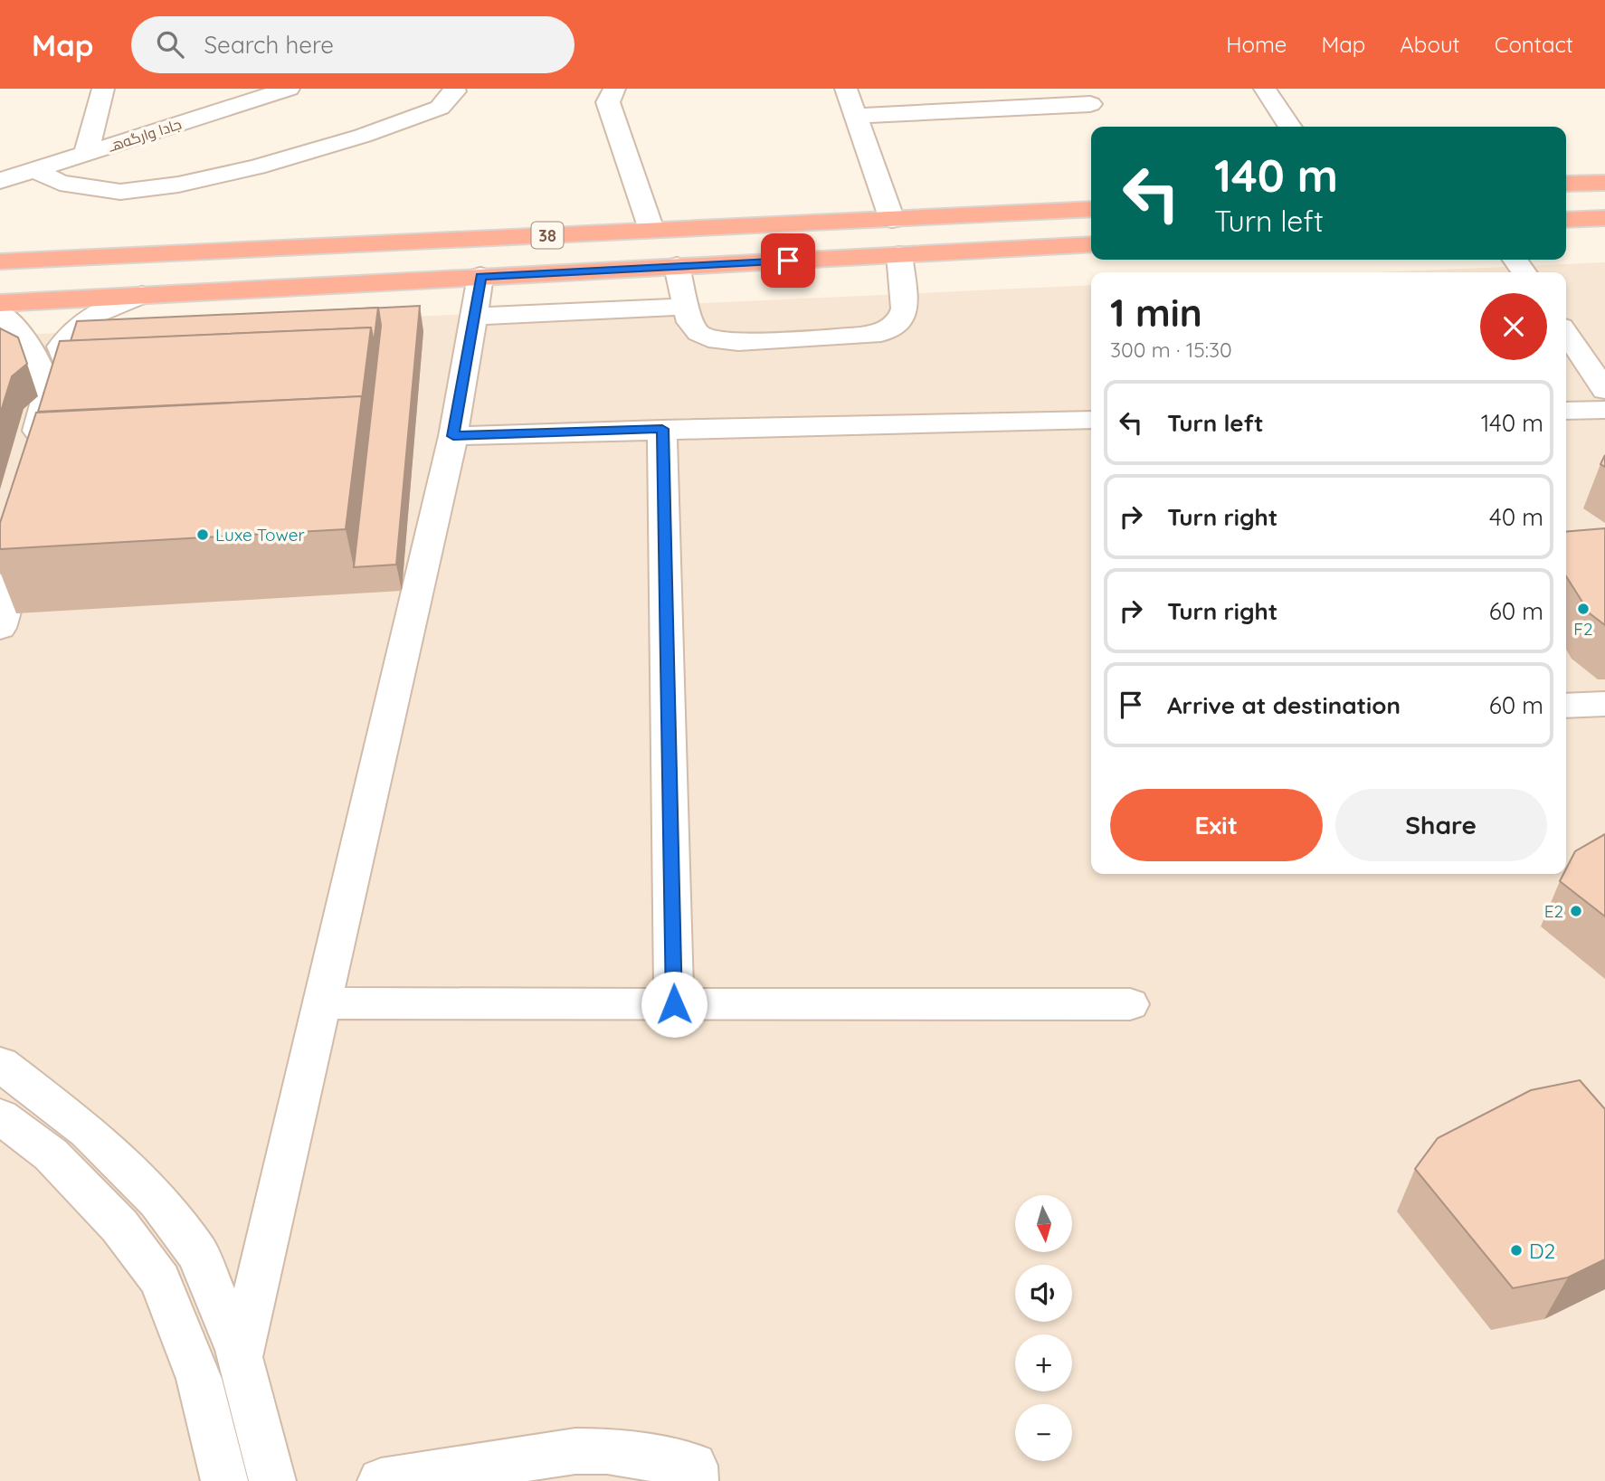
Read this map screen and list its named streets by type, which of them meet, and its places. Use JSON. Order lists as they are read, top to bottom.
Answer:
{
  "streets": {
    "highway": ["38"],
    "street": ["جادا وارگه‌هـ"]
  },
  "places": [
    "Luxe Tower",
    "F2",
    "E2",
    "D2"
  ],
  "north": "bottom",
  "page": {
    "header": "Map",
    "search": "Search here",
    "nav": [
      "Home",
      "Map",
      "About",
      "Contact"
    ],
    "turn": ["140 m", "Turn left"],
    "heading": ["1 min", "300 m · 15:30"],
    "list": [
      {
        "name": "Turn left",
        "value": "140 m"
      },
      {
        "name": "Turn right",
        "value": "40 m"
      },
      {
        "name": "Turn right",
        "value": "60 m"
      },
      {
        "name": "Arrive at destination",
        "value": "60 m"
      }
    ],
    "buttons": ["Exit", "Share"],
    "map_buttons": ["+", "−"]
  }
}
